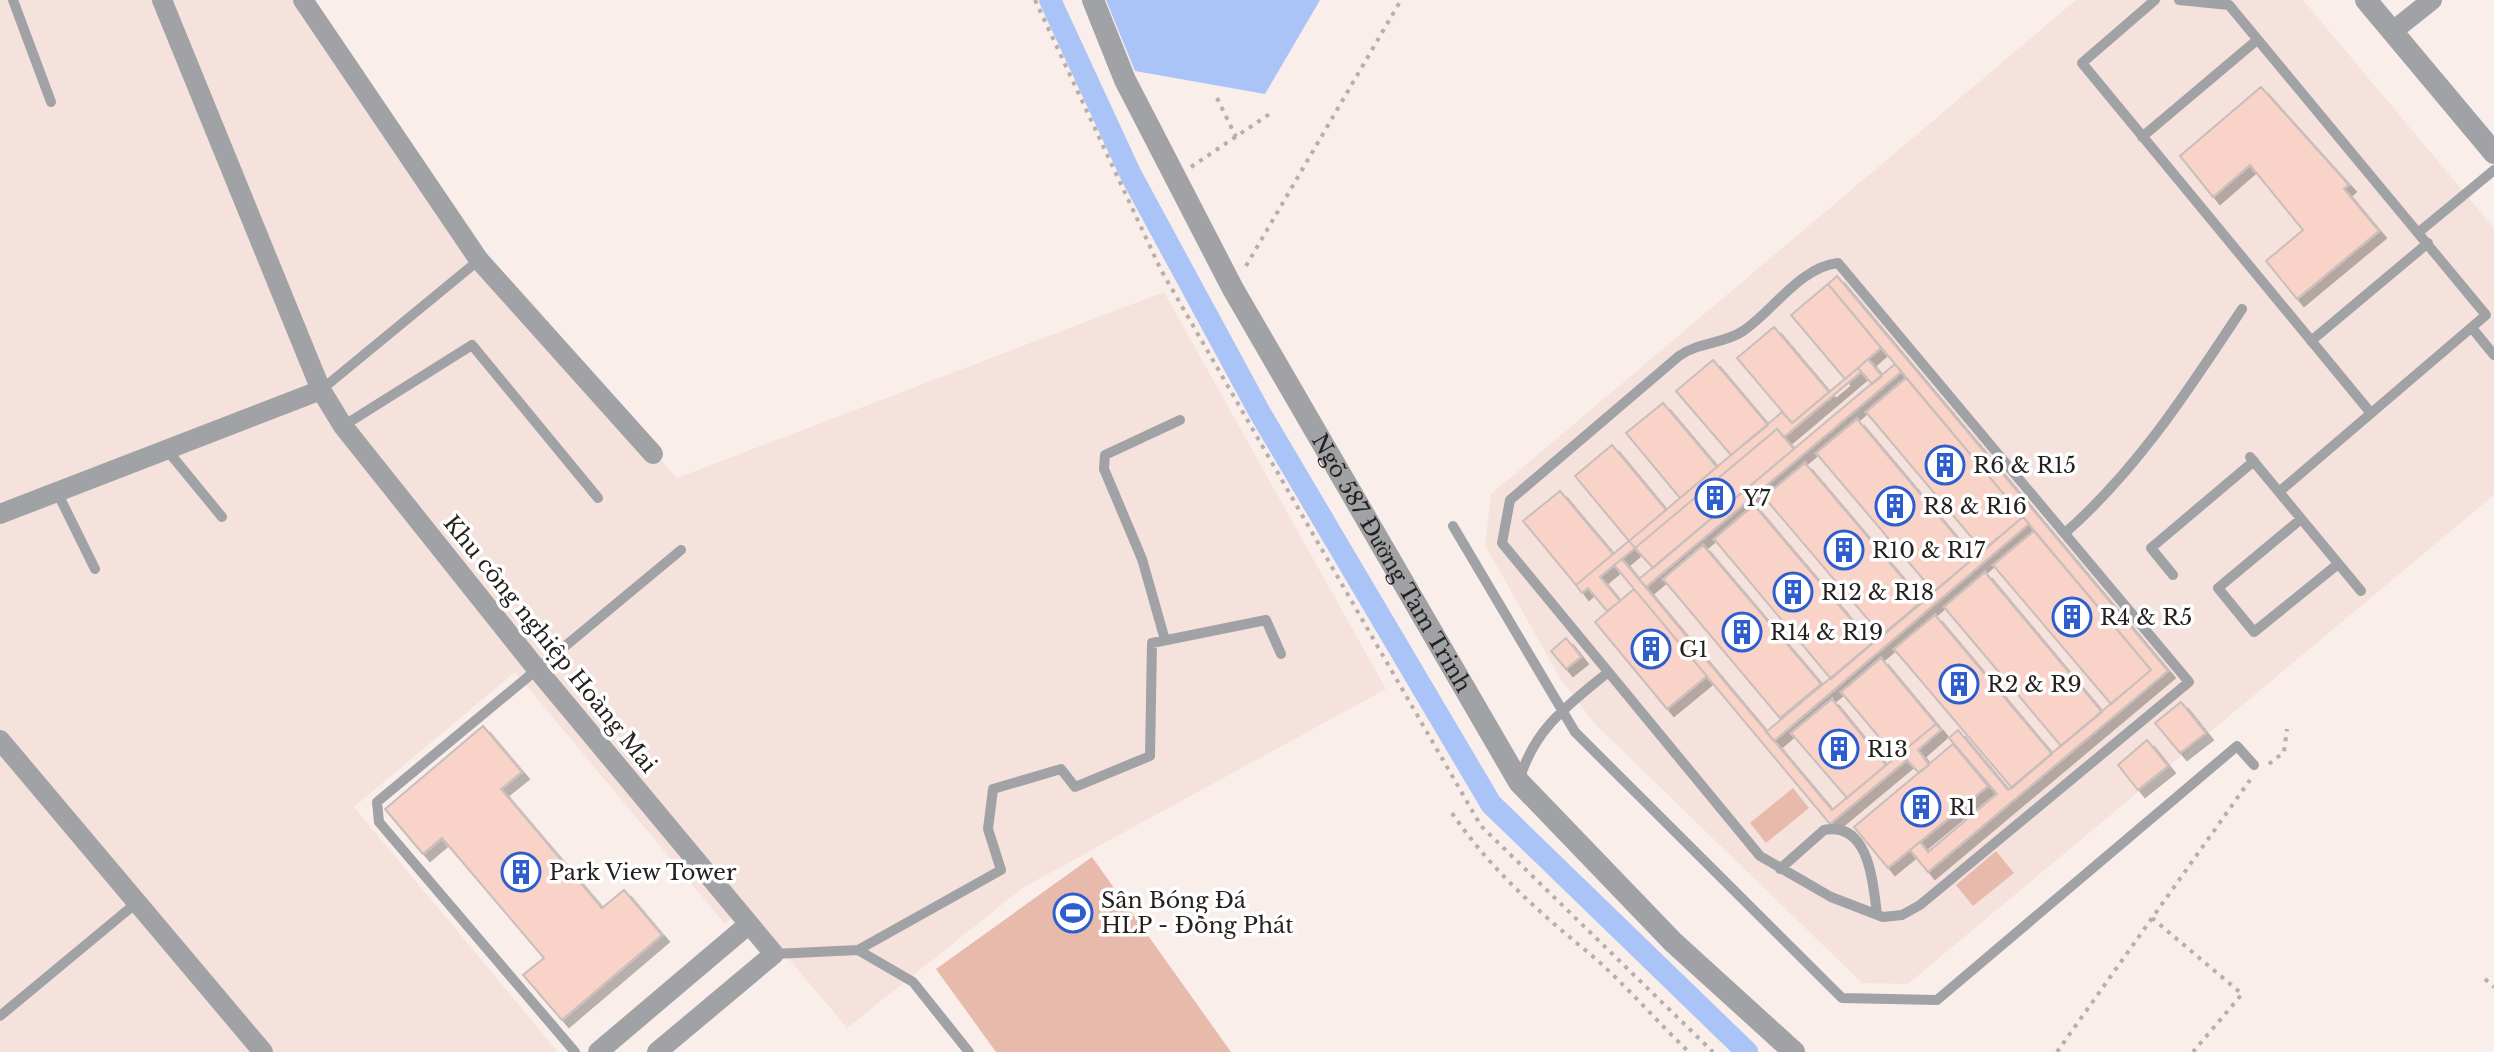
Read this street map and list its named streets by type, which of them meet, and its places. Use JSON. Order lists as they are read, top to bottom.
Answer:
{
  "streets": {
    "street": ["Ngõ 587 Đường Tam Trinh", "Khu công nghiệp Hoàng Mai"]
  },
  "places": {
    "building": [
      "R6 & R15",
      "Y7",
      "R8 & R16",
      "R10 & R17",
      "R12 & R18",
      "R4 & R5",
      "R14 & R19",
      "G1",
      "R2 & R9",
      "R13",
      "R1",
      "Park View Tower"
    ],
    "sports": ["Sân Bóng Đá HLP - Đồng Phát"]
  }
}
